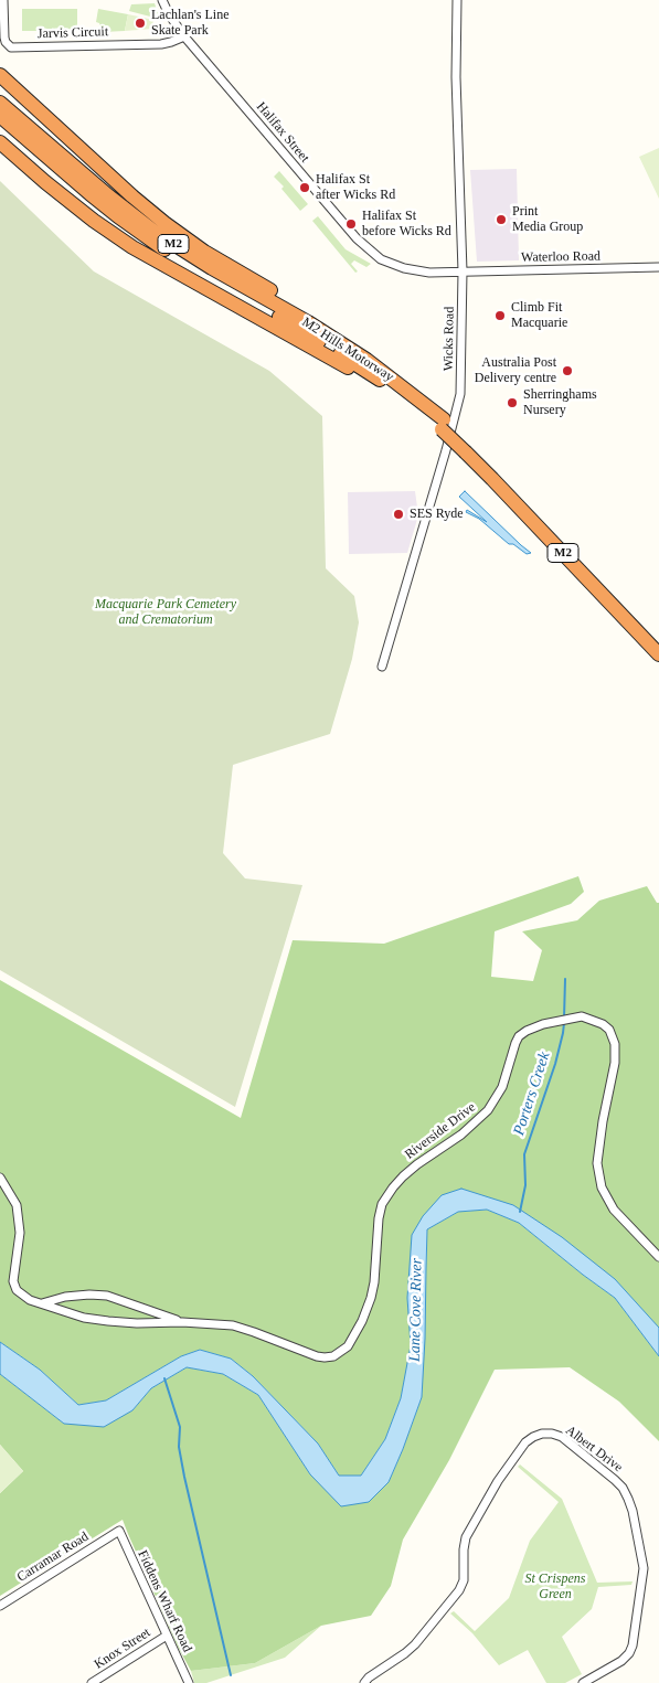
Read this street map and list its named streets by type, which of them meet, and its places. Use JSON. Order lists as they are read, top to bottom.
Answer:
{
  "streets": {
    "highway": ["M2", "M2 Hills Motorway"],
    "street": [
      "Jarvis Circuit",
      "Halifax Street",
      "Waterloo Road",
      "Wicks Road",
      "Riverside Drive",
      "Albert Drive",
      "Carramar Road",
      "Fiddens Wharf Road",
      "Knox Street"
    ]
  },
  "crossings": [
    ["Jarvis Circuit", "Halifax Street"],
    ["Halifax Street", "Waterloo Road"],
    ["Halifax Street", "Wicks Road"],
    ["Waterloo Road", "Wicks Road"],
    ["Carramar Road", "Fiddens Wharf Road"],
    ["Fiddens Wharf Road", "Knox Street"]
  ],
  "water": ["Porters Creek", "Lane Cove River"],
  "parks": ["Macquarie Park Cemetery and Crematorium", "St Crispens Green"],
  "places": [
    "Lachlan's Line Skate Park",
    "Halifax St after Wicks Rd",
    "Print Media Group",
    "Halifax St before Wicks Rd",
    "Climb Fit Macquarie",
    "Australia Post Delivery centre",
    "Sherringhams Nursery",
    "SES Ryde"
  ]
}
